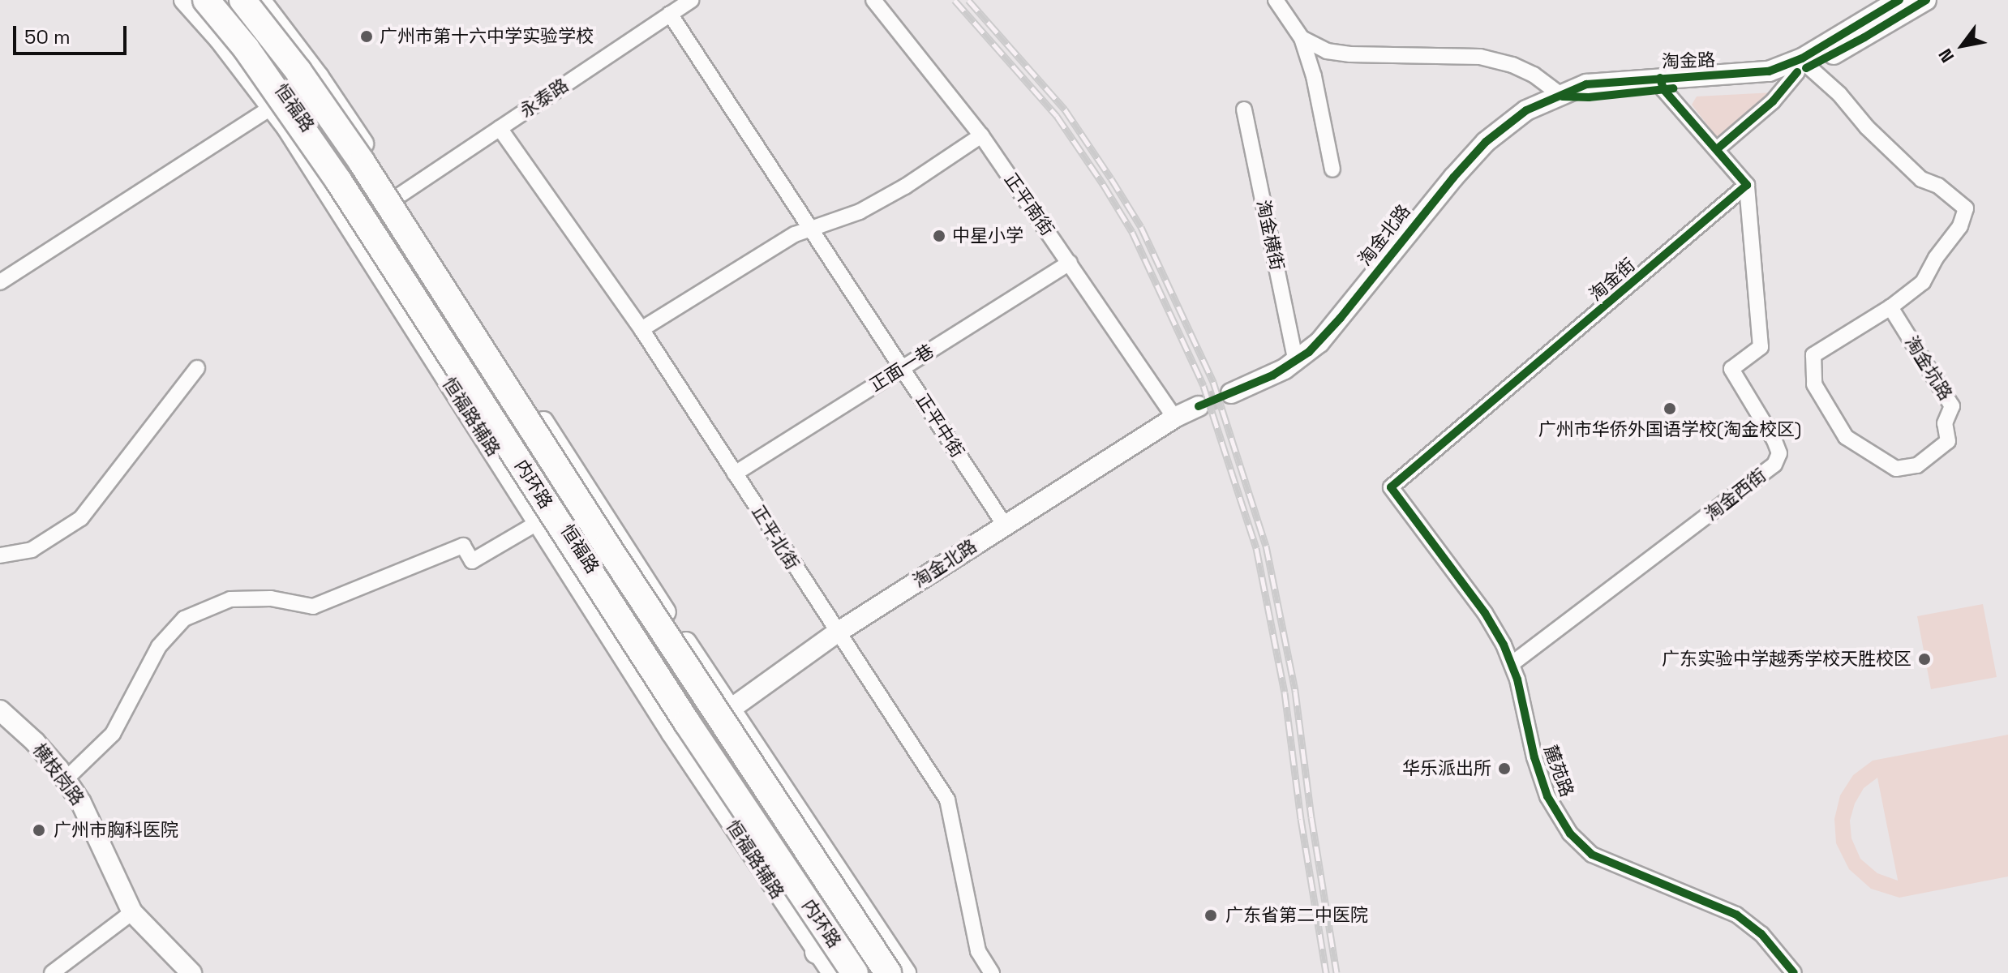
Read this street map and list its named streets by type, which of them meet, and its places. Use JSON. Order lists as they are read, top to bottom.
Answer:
{
  "streets": {
    "highway": ["内环路"],
    "main road": [
      "淘金路",
      "恒福路",
      "淘金北路",
      "恒福路辅路",
      "横枝岗路"
    ],
    "street": [
      "永泰路",
      "正平南街",
      "淘金横街",
      "淘金街",
      "正面一巷",
      "淘金坑路",
      "正平中街",
      "淘金西街",
      "正平北街",
      "麓苑路"
    ]
  },
  "crossings": [
    ["淘金路", "淘金北路"],
    ["淘金路", "淘金坑路"],
    ["永泰路", "恒福路辅路"],
    ["永泰路", "正平中街"],
    ["永泰路", "正平北街"],
    ["恒福路", "淘金北路"],
    ["恒福路", "恒福路辅路"],
    ["恒福路", "内环路"],
    ["正平南街", "淘金北路"],
    ["正平南街", "正面一巷"],
    ["淘金横街", "淘金北路"],
    ["淘金北路", "恒福路辅路"],
    ["淘金北路", "正平中街"],
    ["淘金北路", "正平北街"],
    ["淘金街", "淘金西街"],
    ["淘金街", "麓苑路"],
    ["正面一巷", "正平中街"],
    ["正面一巷", "正平北街"],
    ["淘金西街", "麓苑路"]
  ],
  "places": [
    "广州市第十六中学实验学校",
    "中星小学",
    "广州市华侨外国语学校(淘金校区)",
    "广东实验中学越秀学校天胜校区",
    "华乐派出所",
    "广州市胸科医院",
    "广东省第二中医院"
  ],
  "scale_bar": "50 m",
  "north": "bottom left"
}
